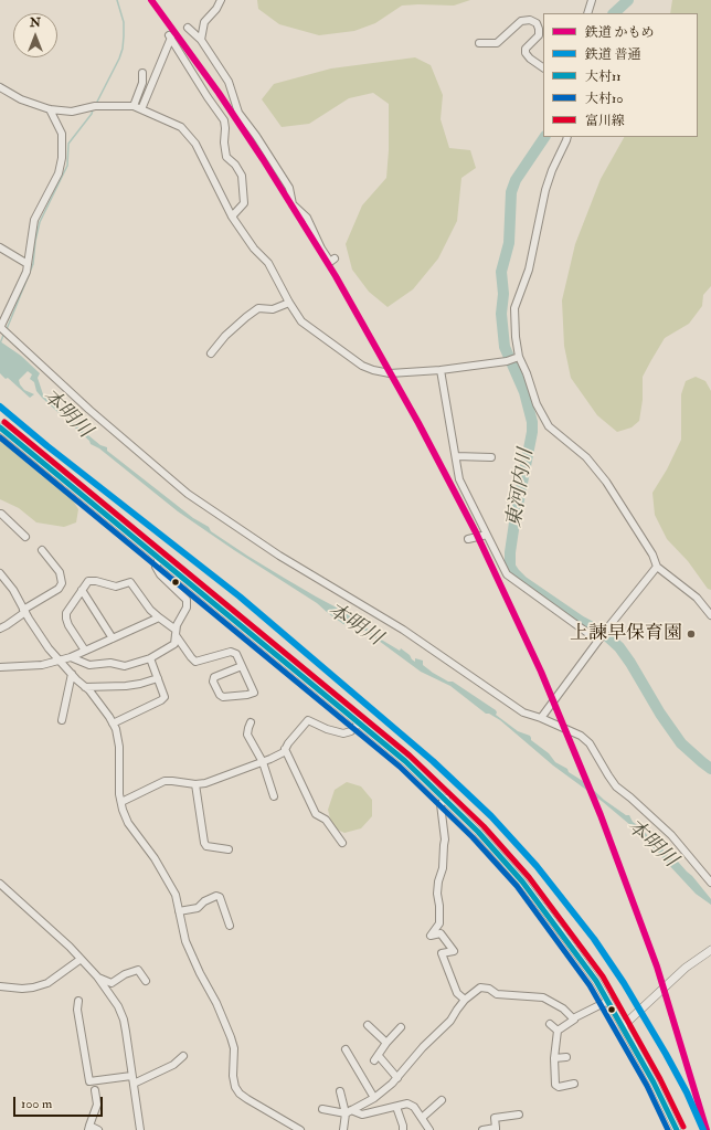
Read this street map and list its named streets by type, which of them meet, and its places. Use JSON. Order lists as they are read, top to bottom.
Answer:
{
  "water": ["本明川", "東河内川"],
  "places": ["上諫早保育園"],
  "lines": [
    "rail line かもめ",
    "rail line 普通",
    "transit line 富川線",
    "transit line 大村11",
    "transit line 大村10"
  ],
  "legend": [
    "鉄道 かもめ",
    "鉄道 普通",
    "大村11",
    "大村10",
    "富川線"
  ],
  "scale_bar": "100 m",
  "north": "top"
}
